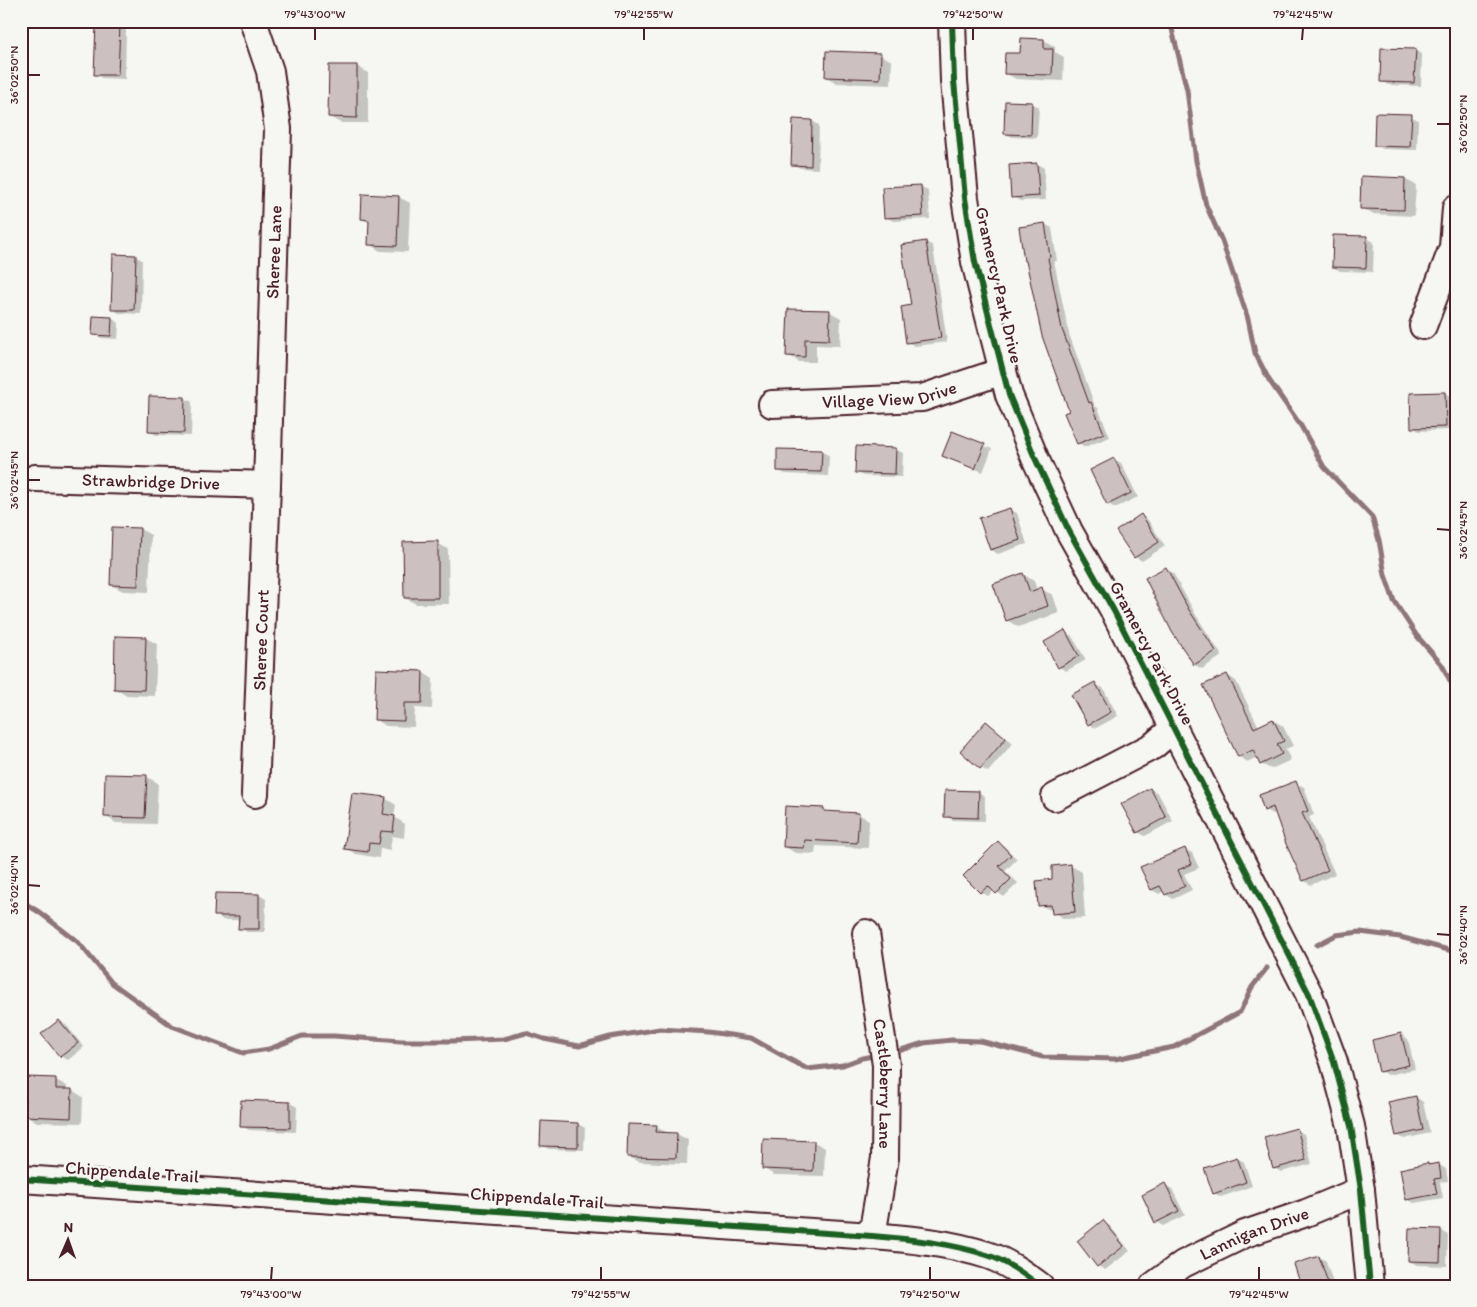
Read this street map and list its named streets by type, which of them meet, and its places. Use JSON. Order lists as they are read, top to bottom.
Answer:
{
  "streets": {
    "street": [
      "Sheree Lane",
      "Gramercy Park Drive",
      "Village View Drive",
      "Strawbridge Drive",
      "Sheree Court",
      "Castleberry Lane",
      "Chippendale Trail",
      "Lannigan Drive"
    ]
  },
  "crossings": [
    ["Sheree Lane", "Strawbridge Drive"],
    ["Sheree Lane", "Sheree Court"],
    ["Gramercy Park Drive", "Village View Drive"],
    ["Gramercy Park Drive", "Lannigan Drive"],
    ["Strawbridge Drive", "Sheree Court"],
    ["Castleberry Lane", "Chippendale Trail"]
  ],
  "north": "top",
  "coordinates": [
    "79°43'00\"W",
    "79°42'55\"W",
    "79°42'50\"W",
    "79°42'45\"W",
    "36°02'50\"N",
    "36°02'45\"N",
    "36°02'40\"N"
  ]
}
